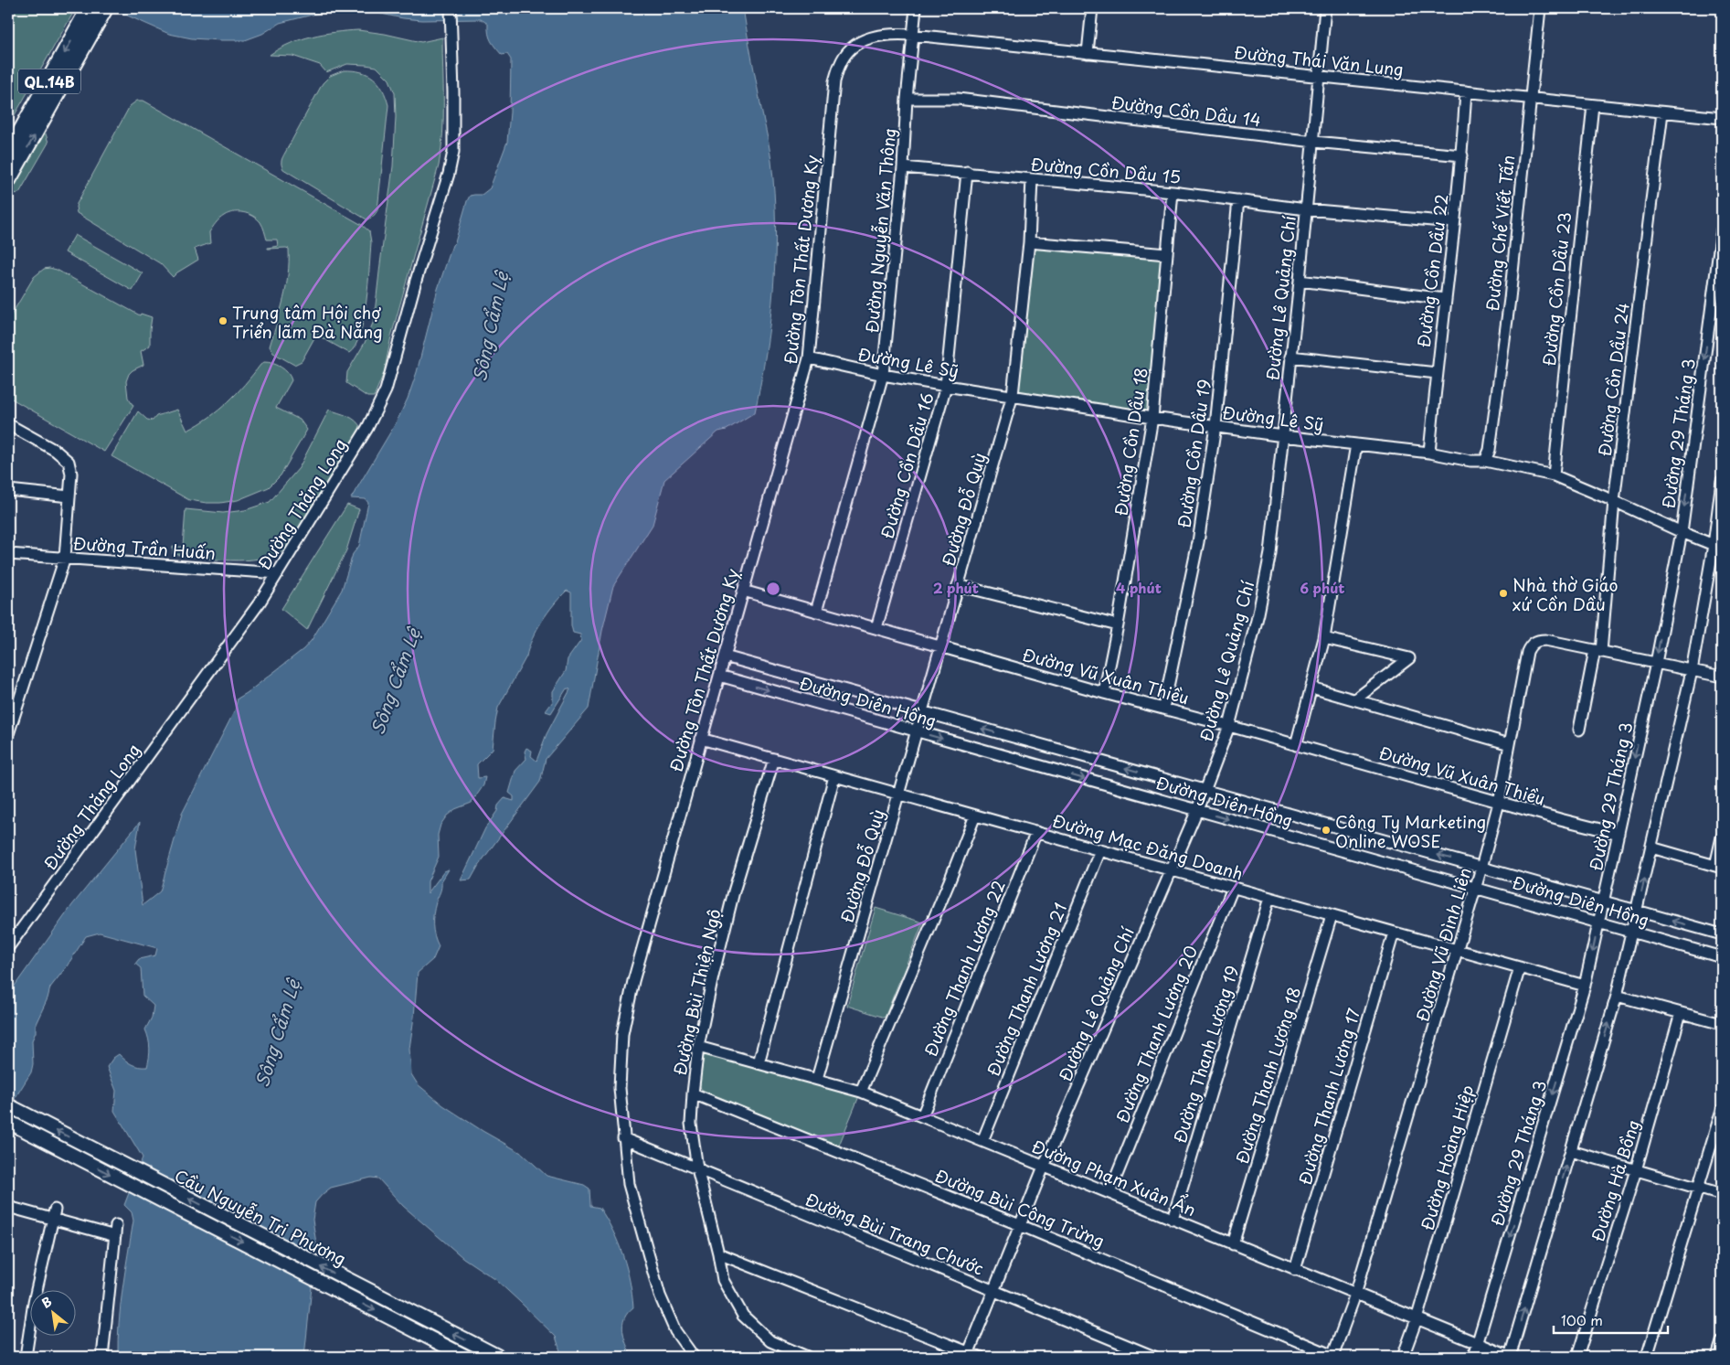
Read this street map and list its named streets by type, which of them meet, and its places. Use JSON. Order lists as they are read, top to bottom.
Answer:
{
  "streets": {
    "highway": ["QL.14B"],
    "main road": ["Cầu Nguyễn Tri Phương"],
    "street": [
      "Đường Thái Văn Lung",
      "Đường Cồn Dầu 14",
      "Đường Cồn Dầu 15",
      "Đường Nguyễn Văn Thông",
      "Đường Chế Viết Tấn",
      "Đường Tôn Thất Dương Kỵ",
      "Đường Cồn Dầu 22",
      "Đường Cồn Dầu 23",
      "Đường Lê Quảng Chí",
      "Đường Lê Sỹ",
      "Đường Cồn Dầu 24",
      "Đường 29 Tháng 3",
      "Đường Cồn Dầu 18",
      "Đường Cồn Dầu 19",
      "Đường Cồn Dầu 16",
      "Đường Thăng Long",
      "Đường Đỗ Quỳ",
      "Đường Trần Huấn",
      "Đường Vũ Xuân Thiều",
      "Đường Diên Hồng",
      "Đường Mạc Đăng Doanh",
      "Đường Vũ Đình Liên",
      "Đường Thanh Lương 22",
      "Đường Thanh Lương 21",
      "Đường Bùi Thiện Ngộ",
      "Đường Thanh Lương 20",
      "Đường Thanh Lương 19",
      "Đường Thanh Lương 18",
      "Đường Thanh Lương 17",
      "Đường Hoàng Hiệp",
      "Đường Phạm Xuân Ẩn",
      "Đường Hà Bồng",
      "Đường Bùi Công Trừng",
      "Đường Bùi Trang Chước"
    ]
  },
  "crossings": [
    ["Đường Thái Văn Lung", "Đường Nguyễn Văn Thông"],
    ["Đường Thái Văn Lung", "Đường Chế Viết Tấn"],
    ["Đường Thái Văn Lung", "Đường Tôn Thất Dương Kỵ"],
    ["Đường Thái Văn Lung", "Đường Cồn Dầu 22"],
    ["Đường Thái Văn Lung", "Đường Cồn Dầu 23"],
    ["Đường Thái Văn Lung", "Đường Lê Quảng Chí"],
    ["Đường Thái Văn Lung", "Đường Cồn Dầu 24"],
    ["Đường Cồn Dầu 14", "Đường Nguyễn Văn Thông"],
    ["Đường Cồn Dầu 14", "Đường Cồn Dầu 22"],
    ["Đường Cồn Dầu 14", "Đường Lê Quảng Chí"],
    ["Đường Cồn Dầu 15", "Đường Nguyễn Văn Thông"],
    ["Đường Cồn Dầu 15", "Đường Cồn Dầu 22"],
    ["Đường Cồn Dầu 15", "Đường Lê Quảng Chí"],
    ["Đường Cồn Dầu 15", "Đường Cồn Dầu 18"],
    ["Đường Cồn Dầu 15", "Đường Cồn Dầu 19"],
    ["Đường Cồn Dầu 15", "Đường Cồn Dầu 16"],
    ["Đường Cồn Dầu 15", "Đường Đỗ Quỳ"],
    ["Đường Nguyễn Văn Thông", "Đường Tôn Thất Dương Kỵ"],
    ["Đường Nguyễn Văn Thông", "Đường Lê Sỹ"],
    ["Đường Nguyễn Văn Thông", "Đường Vũ Xuân Thiều"],
    ["Đường Chế Viết Tấn", "Đường Lê Sỹ"],
    ["Đường Tôn Thất Dương Kỵ", "Đường Lê Sỹ"],
    ["Đường Tôn Thất Dương Kỵ", "Đường Vũ Xuân Thiều"],
    ["Đường Tôn Thất Dương Kỵ", "Đường Diên Hồng"],
    ["Đường Tôn Thất Dương Kỵ", "Đường Mạc Đăng Doanh"],
    ["Đường Tôn Thất Dương Kỵ", "Đường Bùi Trang Chước"],
    ["Đường Cồn Dầu 22", "Đường Lê Sỹ"],
    ["Đường Cồn Dầu 23", "Đường Lê Sỹ"],
    ["Đường Lê Quảng Chí", "Đường Lê Sỹ"],
    ["Đường Lê Quảng Chí", "Đường Vũ Xuân Thiều"],
    ["Đường Lê Quảng Chí", "Đường Diên Hồng"],
    ["Đường Lê Quảng Chí", "Đường Mạc Đăng Doanh"],
    ["Đường Lê Quảng Chí", "Đường Phạm Xuân Ẩn"],
    ["Đường Lê Quảng Chí", "Đường Bùi Công Trừng"],
    ["Đường Lê Quảng Chí", "Đường Bùi Trang Chước"],
    ["Đường Lê Sỹ", "Đường Cồn Dầu 24"],
    ["Đường Lê Sỹ", "Đường 29 Tháng 3"],
    ["Đường Lê Sỹ", "Đường Cồn Dầu 18"],
    ["Đường Lê Sỹ", "Đường Cồn Dầu 19"],
    ["Đường Lê Sỹ", "Đường Cồn Dầu 16"],
    ["Đường Lê Sỹ", "Đường Đỗ Quỳ"],
    ["Đường Cồn Dầu 24", "Đường Vũ Đình Liên"],
    ["Đường 29 Tháng 3", "Đường Vũ Xuân Thiều"],
    ["Đường 29 Tháng 3", "Đường Diên Hồng"],
    ["Đường 29 Tháng 3", "Đường Mạc Đăng Doanh"],
    ["Đường 29 Tháng 3", "Đường Vũ Đình Liên"],
    ["Đường 29 Tháng 3", "Đường Phạm Xuân Ẩn"],
    ["Đường Cồn Dầu 18", "Đường Vũ Xuân Thiều"],
    ["Đường Cồn Dầu 19", "Đường Vũ Xuân Thiều"],
    ["Đường Cồn Dầu 16", "Đường Vũ Xuân Thiều"],
    ["Đường Thăng Long", "Đường Trần Huấn"],
    ["Đường Đỗ Quỳ", "Đường Vũ Xuân Thiều"],
    ["Đường Đỗ Quỳ", "Đường Diên Hồng"],
    ["Đường Đỗ Quỳ", "Đường Mạc Đăng Doanh"],
    ["Đường Đỗ Quỳ", "Đường Phạm Xuân Ẩn"],
    ["Đường Vũ Xuân Thiều", "Đường Vũ Đình Liên"],
    ["Đường Diên Hồng", "Đường Vũ Đình Liên"],
    ["Đường Mạc Đăng Doanh", "Đường Vũ Đình Liên"],
    ["Đường Mạc Đăng Doanh", "Đường Thanh Lương 22"],
    ["Đường Mạc Đăng Doanh", "Đường Thanh Lương 21"],
    ["Đường Mạc Đăng Doanh", "Đường Bùi Thiện Ngộ"],
    ["Đường Mạc Đăng Doanh", "Đường Thanh Lương 20"],
    ["Đường Mạc Đăng Doanh", "Đường Thanh Lương 19"],
    ["Đường Mạc Đăng Doanh", "Đường Thanh Lương 18"],
    ["Đường Mạc Đăng Doanh", "Đường Thanh Lương 17"],
    ["Đường Mạc Đăng Doanh", "Đường Hoàng Hiệp"],
    ["Đường Vũ Đình Liên", "Đường Phạm Xuân Ẩn"],
    ["Đường Vũ Đình Liên", "Đường Bùi Công Trừng"],
    ["Đường Thanh Lương 22", "Đường Phạm Xuân Ẩn"],
    ["Đường Thanh Lương 21", "Đường Phạm Xuân Ẩn"],
    ["Đường Bùi Thiện Ngộ", "Đường Phạm Xuân Ẩn"],
    ["Đường Bùi Thiện Ngộ", "Đường Bùi Công Trừng"],
    ["Đường Bùi Thiện Ngộ", "Đường Bùi Trang Chước"],
    ["Đường Thanh Lương 20", "Đường Phạm Xuân Ẩn"],
    ["Đường Thanh Lương 19", "Đường Phạm Xuân Ẩn"],
    ["Đường Thanh Lương 18", "Đường Phạm Xuân Ẩn"],
    ["Đường Thanh Lương 17", "Đường Phạm Xuân Ẩn"],
    ["Đường Hoàng Hiệp", "Đường Phạm Xuân Ẩn"]
  ],
  "water": ["Sông Cẩm Lệ"],
  "places": ["Trung tâm Hội chợ Triển lãm Đà Nẵng", "Nhà thờ Giáo xứ Cồn Dầu", "Công Ty Marketing Online WOSE"],
  "scale_bar": "100 m",
  "north": "top left",
  "rings": ["2 phút", "4 phút", "6 phút"]
}
